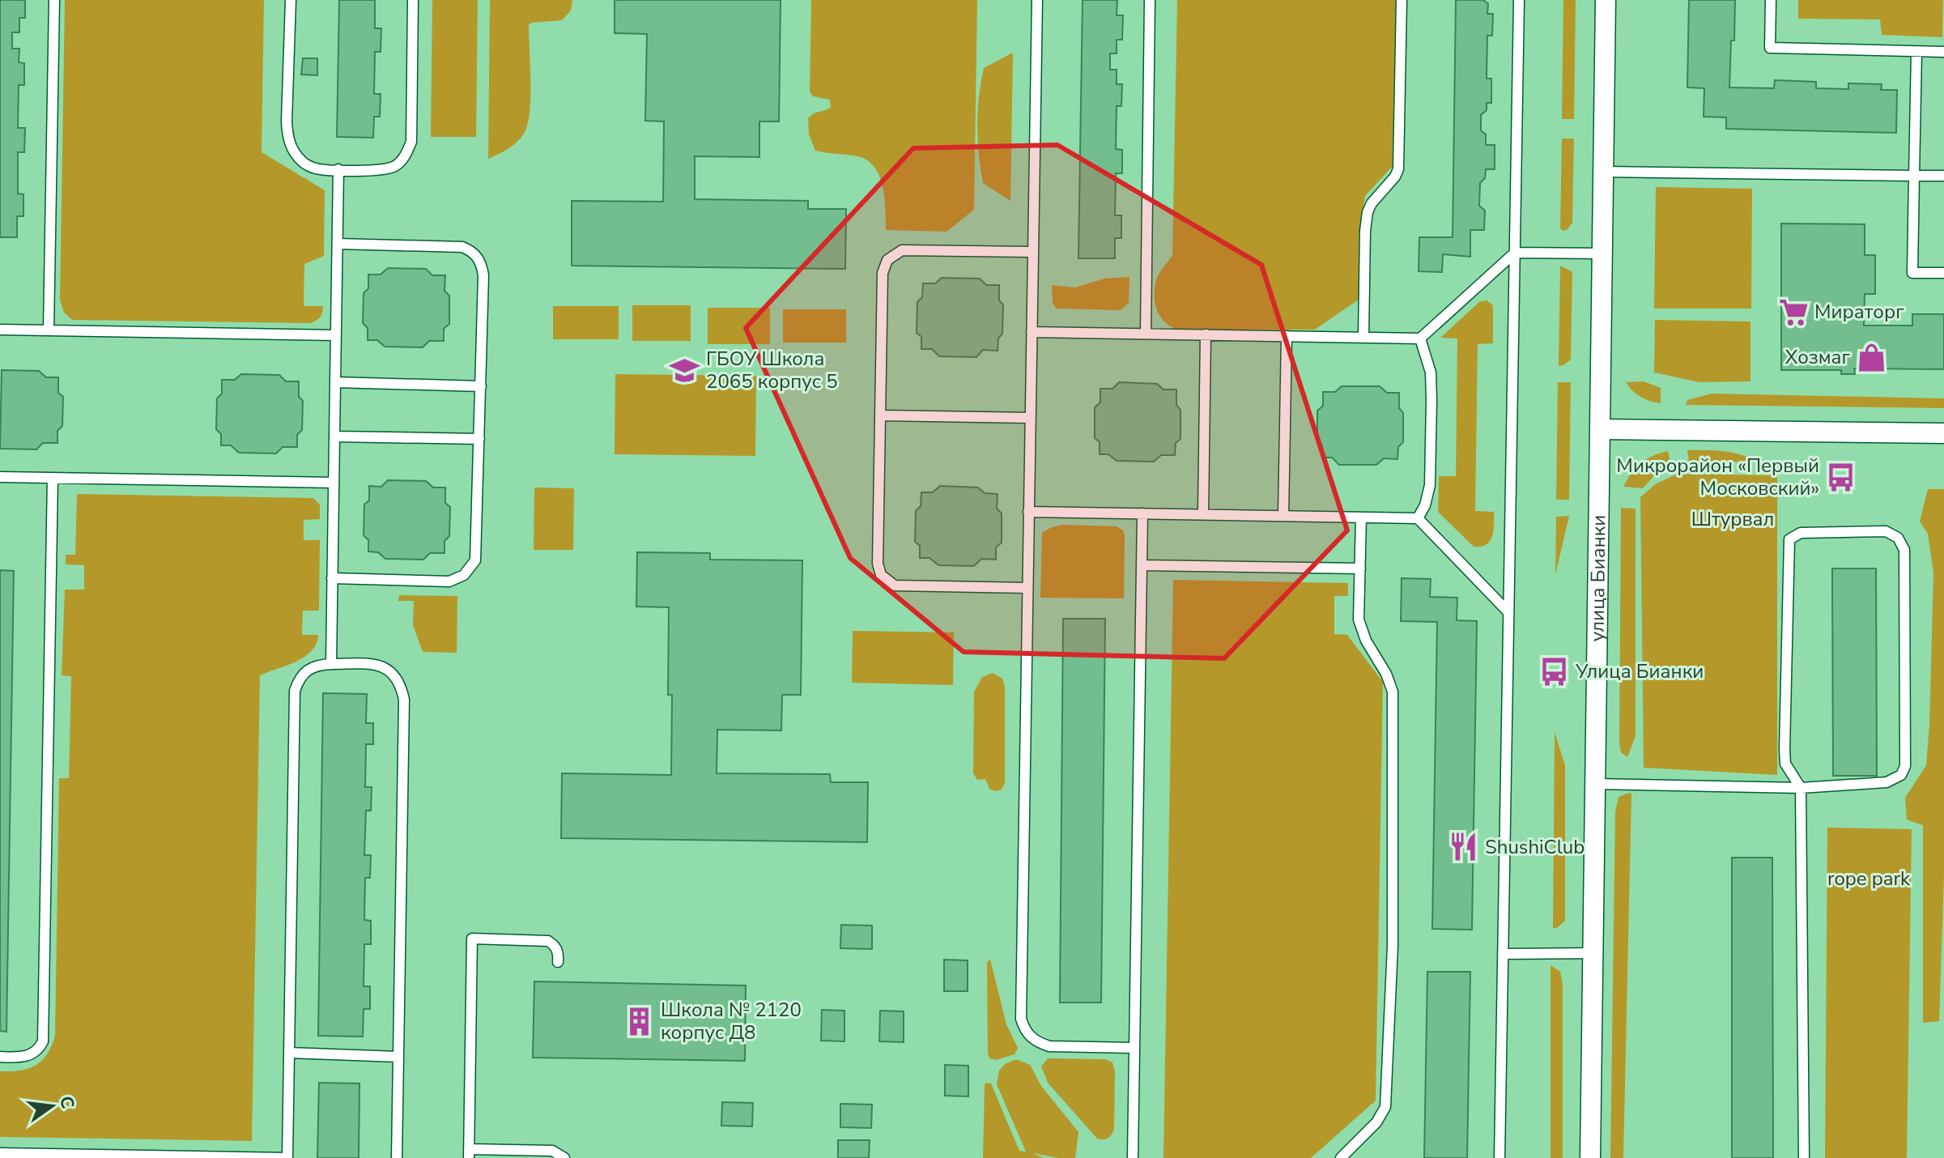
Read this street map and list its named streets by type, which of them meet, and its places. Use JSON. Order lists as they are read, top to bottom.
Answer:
{
  "streets": {
    "street": ["улица Бианки"]
  },
  "parks": ["Штурвал", "rope park"],
  "places": {
    "supermarket": ["Мираторг"],
    "shop": ["Хозмаг"],
    "school or university": ["ГБОУ Школа 2065 корпус 5"],
    "bus stop": ["Микрорайон «Первый Московский»", "Улица Бианки"],
    "restaurant": ["ShushiClub"],
    "building": ["Школа № 2120 корпус Д8"]
  },
  "north": "right"
}
